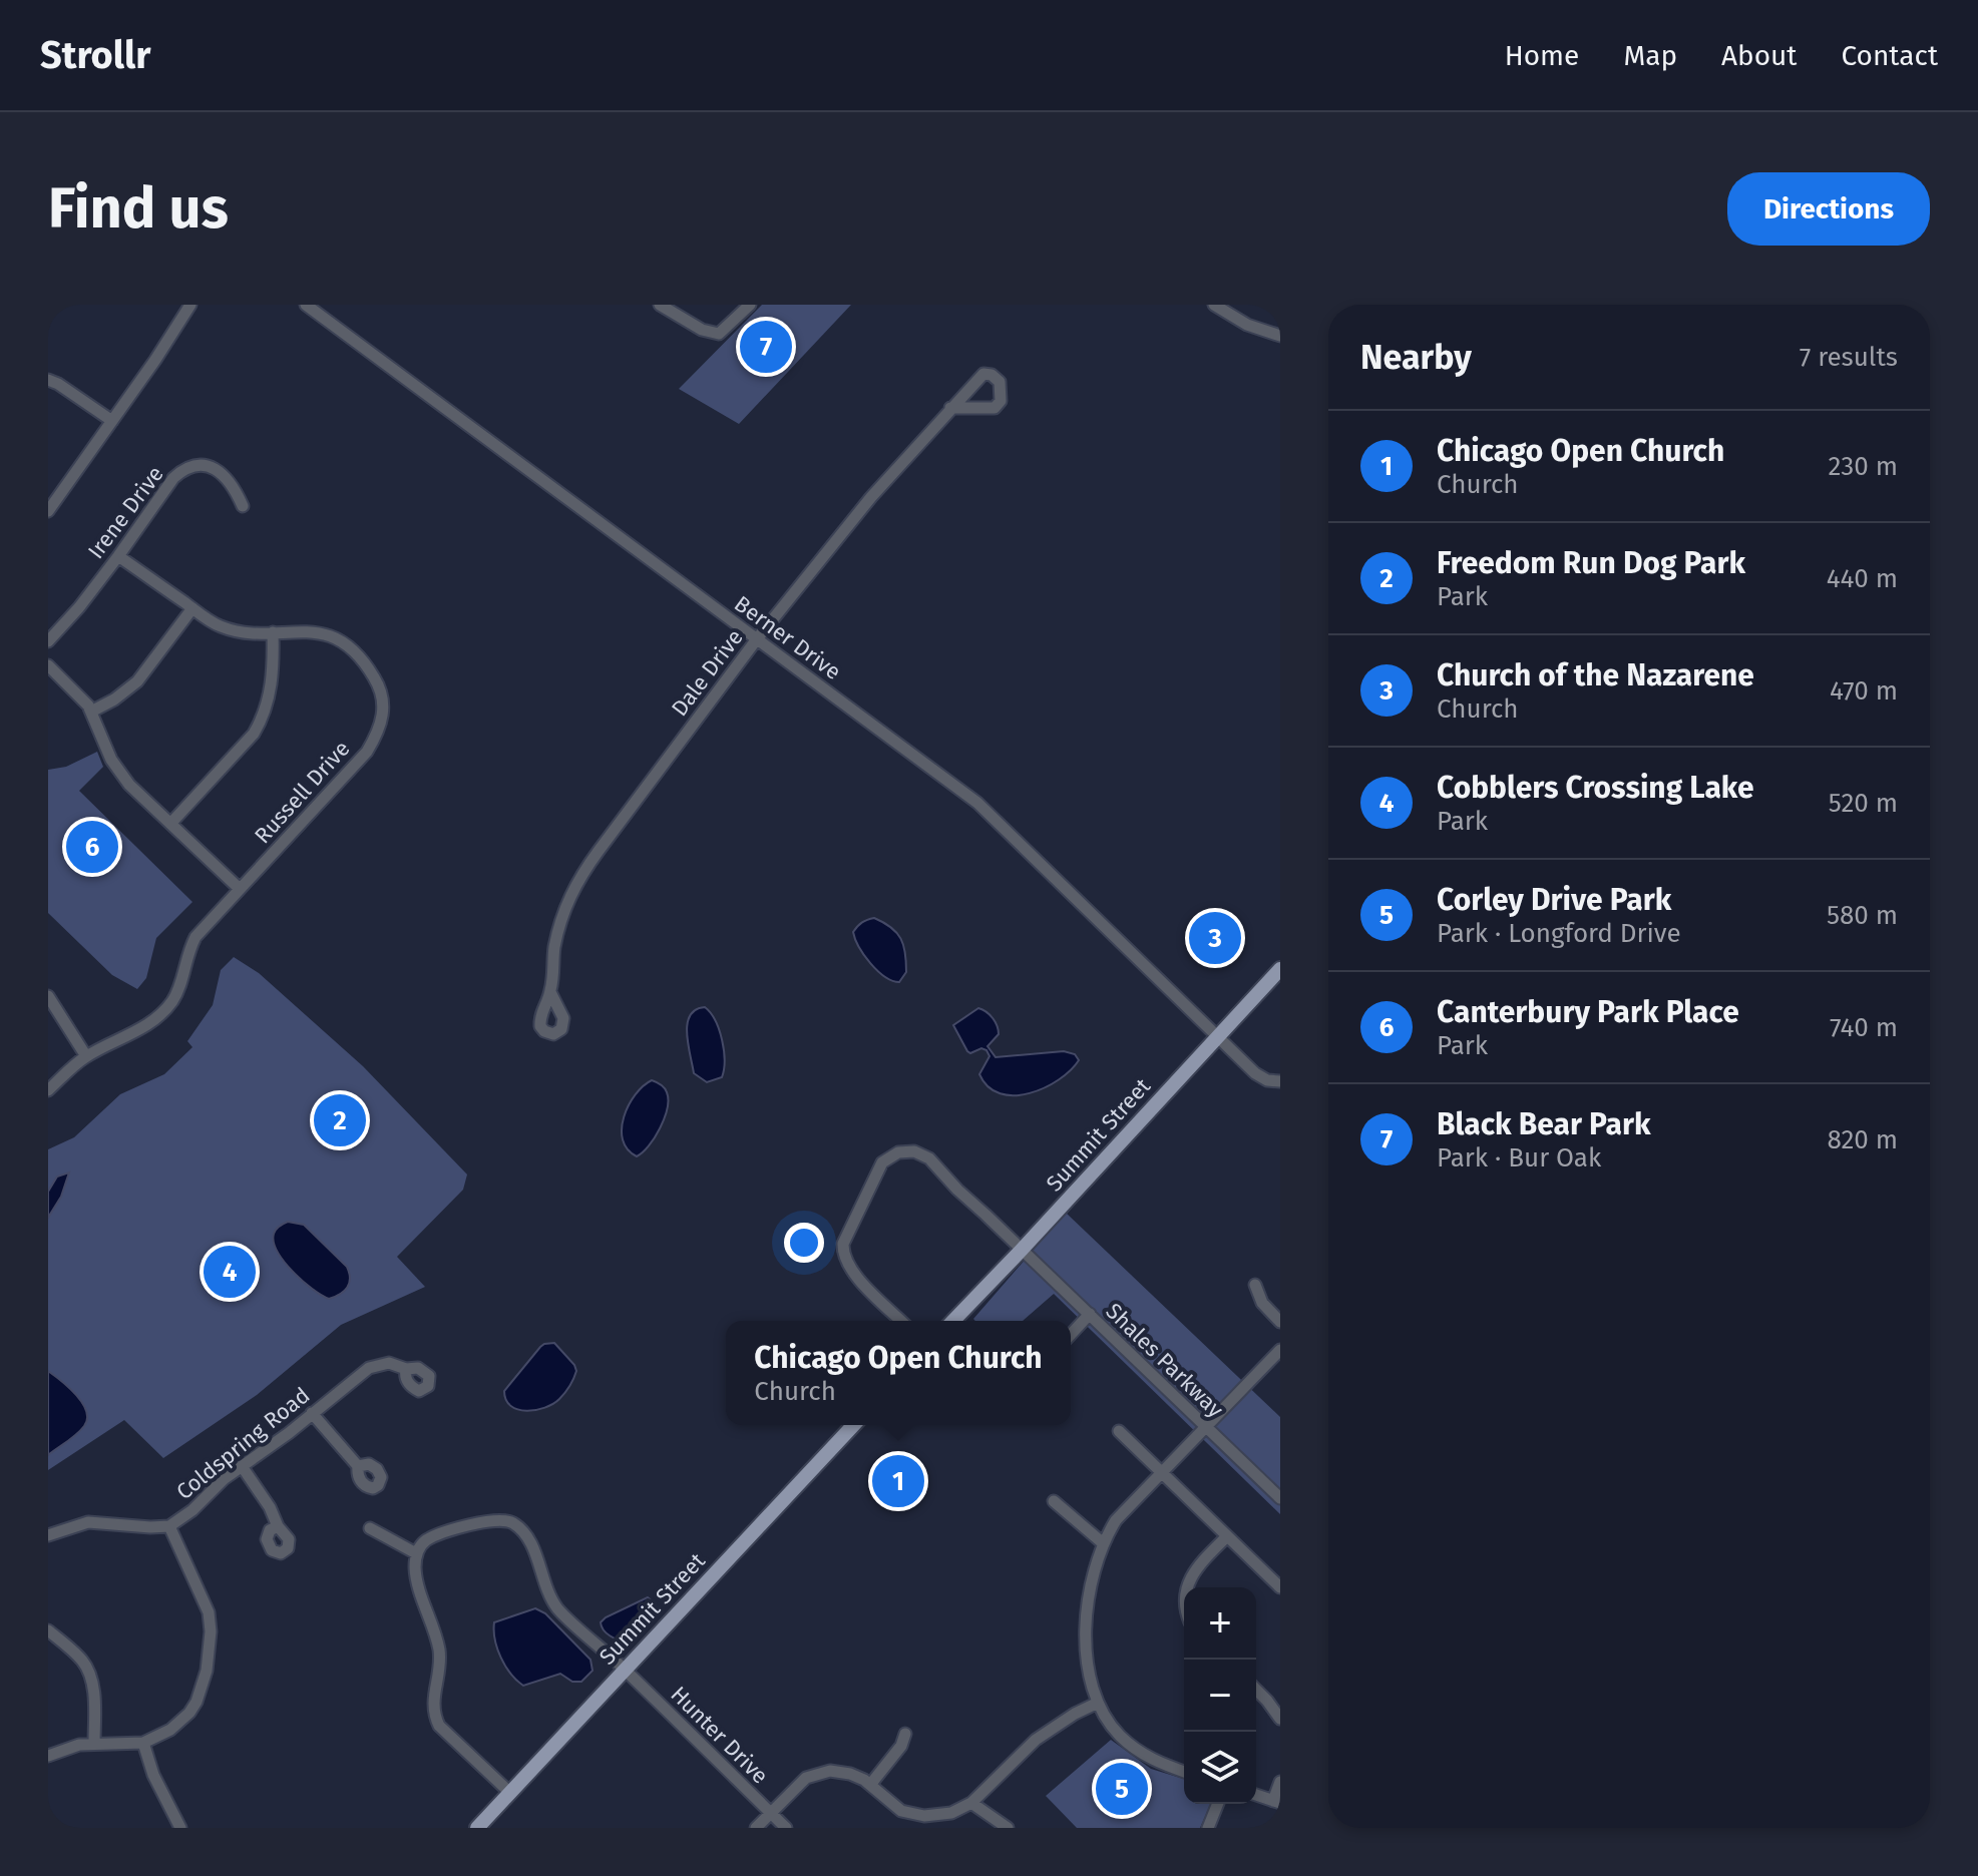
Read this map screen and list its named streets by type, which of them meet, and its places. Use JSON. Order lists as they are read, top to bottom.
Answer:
{
  "streets": {
    "main road": ["Summit Street"],
    "street": [
      "Irene Drive",
      "Berner Drive",
      "Dale Drive",
      "Russell Drive",
      "Shales Parkway",
      "Coldspring Road",
      "Hunter Drive"
    ]
  },
  "crossings": [
    ["Irene Drive", "Russell Drive"],
    ["Berner Drive", "Dale Drive"],
    ["Berner Drive", "Summit Street"],
    ["Summit Street", "Shales Parkway"],
    ["Summit Street", "Hunter Drive"]
  ],
  "page": {
    "header": "Strollr",
    "nav": [
      "Home",
      "Map",
      "About",
      "Contact"
    ],
    "buttons": "Directions",
    "title": "Find us",
    "heading": ["Nearby", "7 results"],
    "pins": [
      "7",
      "6",
      "3",
      "2",
      "4",
      "1",
      "5"
    ],
    "list": [
      {
        "mark": "1",
        "name": "Chicago Open Church",
        "note": "Church",
        "value": "230 m"
      },
      {
        "mark": "2",
        "name": "Freedom Run Dog Park",
        "note": "Park",
        "value": "440 m"
      },
      {
        "mark": "3",
        "name": "Church of the Nazarene",
        "note": "Church",
        "value": "470 m"
      },
      {
        "mark": "4",
        "name": "Cobblers Crossing Lake",
        "note": "Park",
        "value": "520 m"
      },
      {
        "mark": "5",
        "name": "Corley Drive Park",
        "note": "Park · Longford Drive",
        "value": "580 m"
      },
      {
        "mark": "6",
        "name": "Canterbury Park Place",
        "note": "Park",
        "value": "740 m"
      },
      {
        "mark": "7",
        "name": "Black Bear Park",
        "note": "Park · Bur Oak",
        "value": "820 m"
      }
    ],
    "popup": ["Chicago Open Church", "Church"],
    "map_buttons": ["+", "−"]
  }
}
